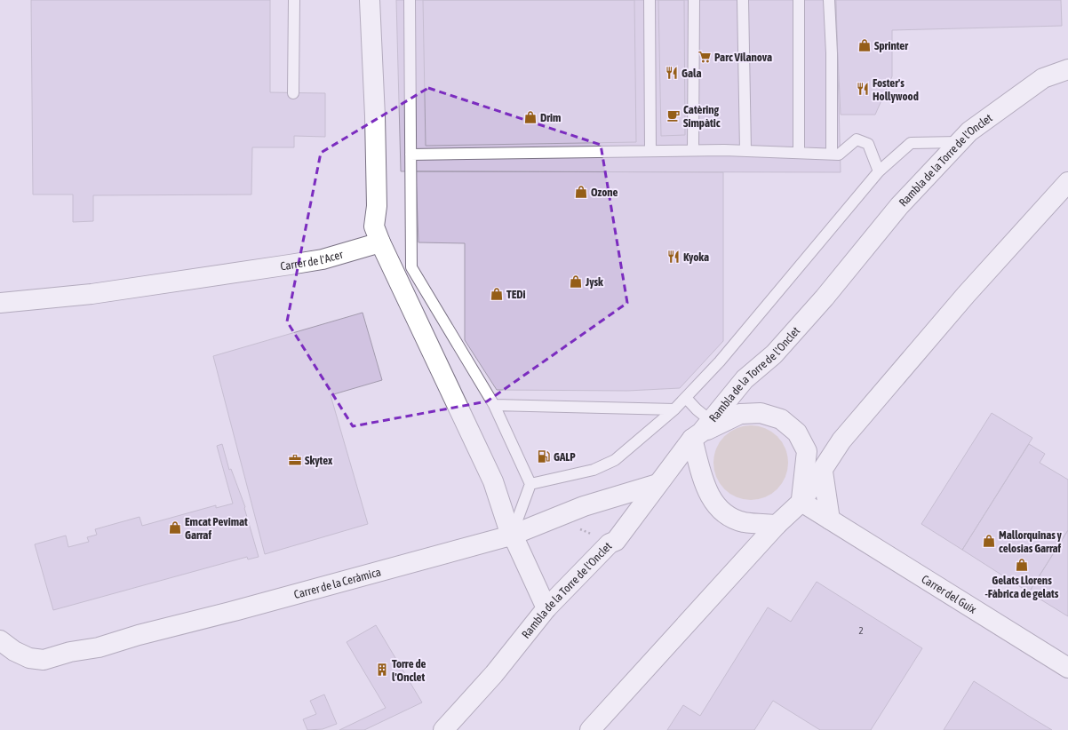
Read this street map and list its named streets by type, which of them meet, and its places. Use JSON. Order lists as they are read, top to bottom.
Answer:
{
  "streets": {
    "street": [
      "Rambla de la Torre de l'Onclet",
      "Carrer de l'Acer",
      "Carrer de la Ceràmica",
      "Carrer del Guix"
    ]
  },
  "crossings": [
    ["Rambla de la Torre de l'Onclet", "Carrer de la Ceràmica"],
    ["Rambla de la Torre de l'Onclet", "Carrer del Guix"]
  ],
  "places": {
    "shop": [
      "Sprinter",
      "Drim",
      "Ozone",
      "Jysk",
      "TEDi",
      "Emcat Pevimat Garraf",
      "Mallorquinas y celosias Garraf",
      "Gelats Llorens -Fàbrica de gelats"
    ],
    "supermarket": ["Parc Vilanova"],
    "restaurant": ["Gala", "Foster's Hollywood", "Kyoka"],
    "cafe": ["Catèring Simpàtic"],
    "fuel station": ["GALP"],
    "office": ["Skytex"],
    "building": ["Torre de l'Onclet"]
  },
  "house_numbers": ["2"]
}
